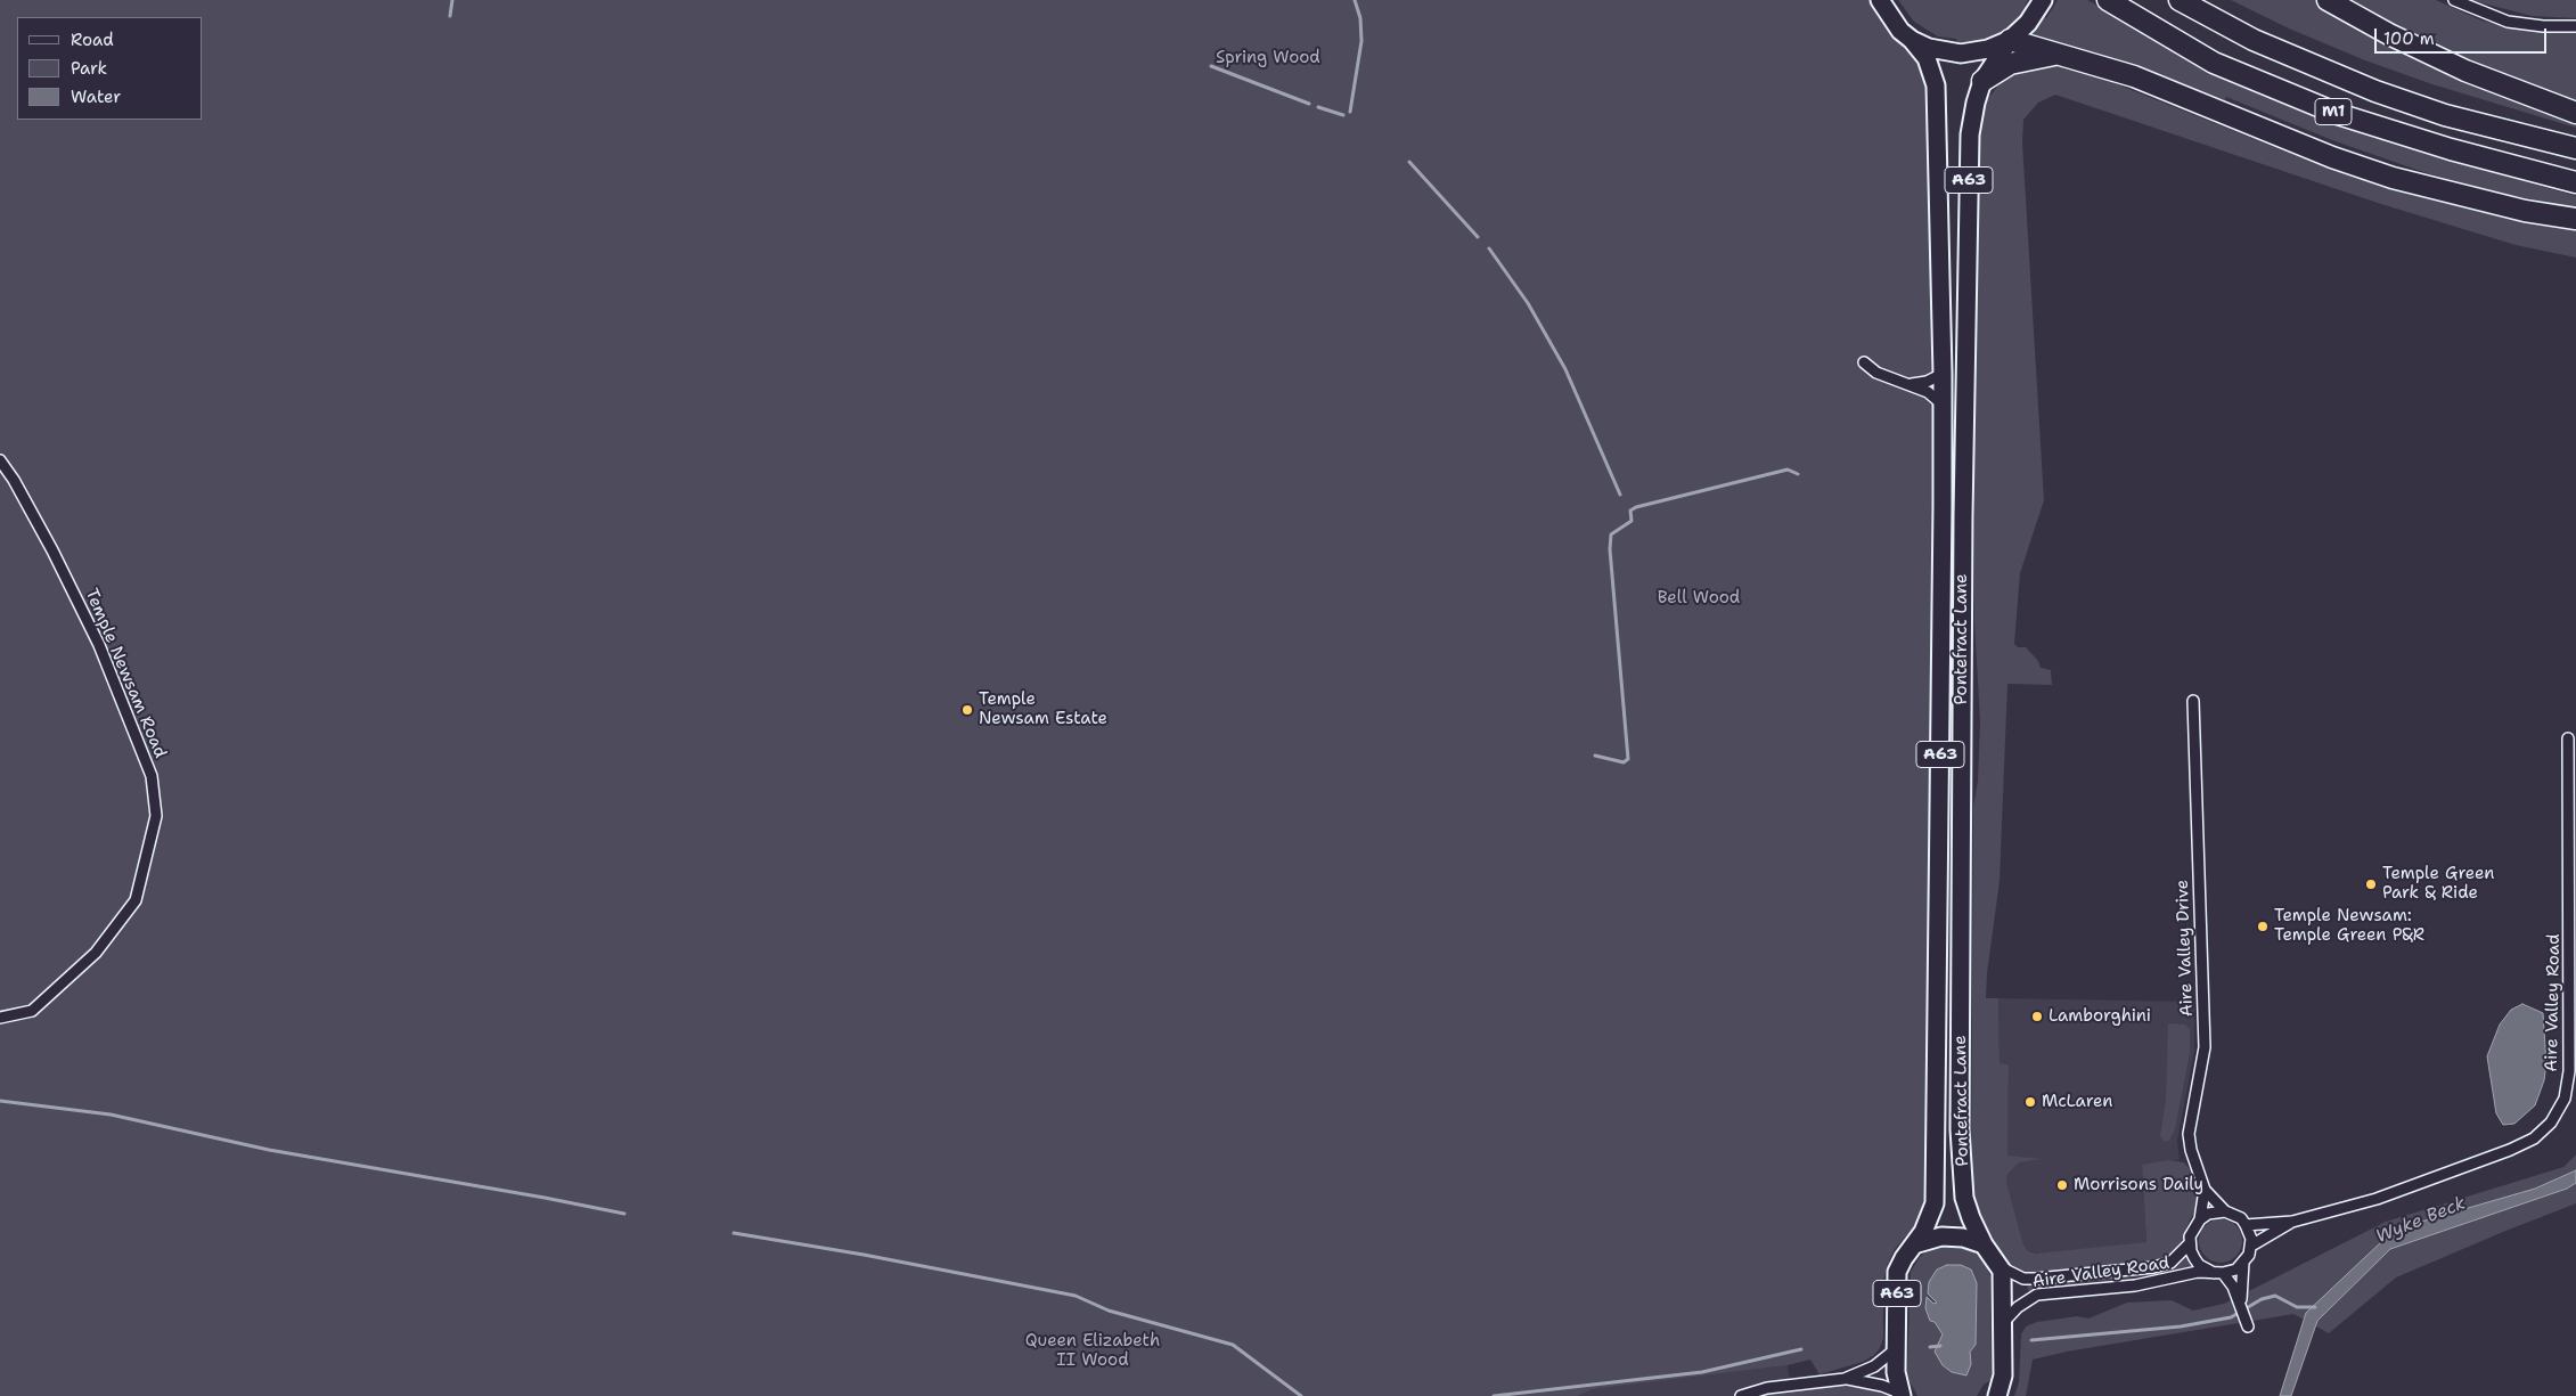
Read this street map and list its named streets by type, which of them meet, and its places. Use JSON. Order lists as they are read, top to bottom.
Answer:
{
  "streets": {
    "highway": ["M1", "A63", "Pontefract Lane"],
    "street": ["Temple Newsam Road", "Aire Valley Drive", "Aire Valley Road"]
  },
  "crossings": [
    ["M1", "Pontefract Lane"],
    ["A63", "Pontefract Lane"],
    ["A63", "Aire Valley Road"],
    ["Aire Valley Drive", "Aire Valley Road"]
  ],
  "water": ["Wyke Beck"],
  "parks": ["Spring Wood", "Bell Wood", "Queen Elizabeth II Wood"],
  "places": [
    "Temple Newsam Estate",
    "Temple Green Park & Ride",
    "Temple Newsam: Temple Green P&R",
    "Lamborghini",
    "McLaren",
    "Morrisons Daily"
  ],
  "legend": ["Road", "Park", "Water"],
  "scale_bar": "100 m"
}
